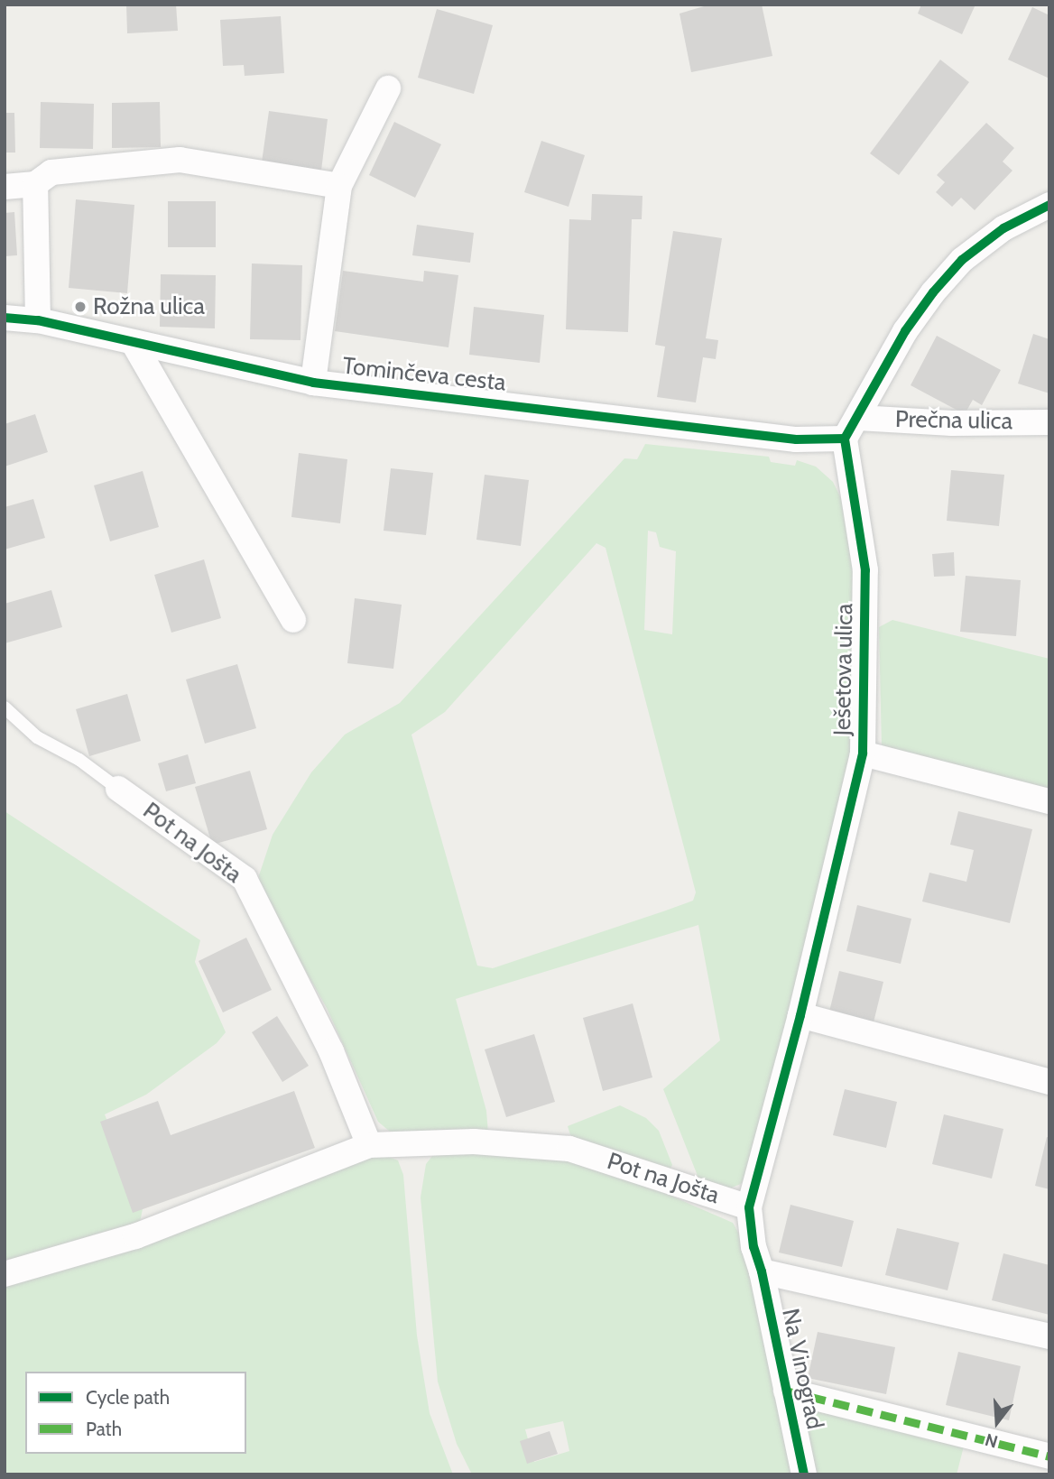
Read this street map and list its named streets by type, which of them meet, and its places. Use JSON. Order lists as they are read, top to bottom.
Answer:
{
  "streets": {
    "street": [
      "Tominčeva cesta",
      "Prečna ulica",
      "Ješetova ulica",
      "Pot na Jošta",
      "Na Vinograd"
    ]
  },
  "crossings": [
    ["Tominčeva cesta", "Prečna ulica"],
    ["Tominčeva cesta", "Ješetova ulica"],
    ["Prečna ulica", "Ješetova ulica"],
    ["Ješetova ulica", "Pot na Jošta"],
    ["Pot na Jošta", "Na Vinograd"]
  ],
  "places": ["Rožna ulica"],
  "legend": ["Cycle path", "Path"],
  "north": "bottom"
}
